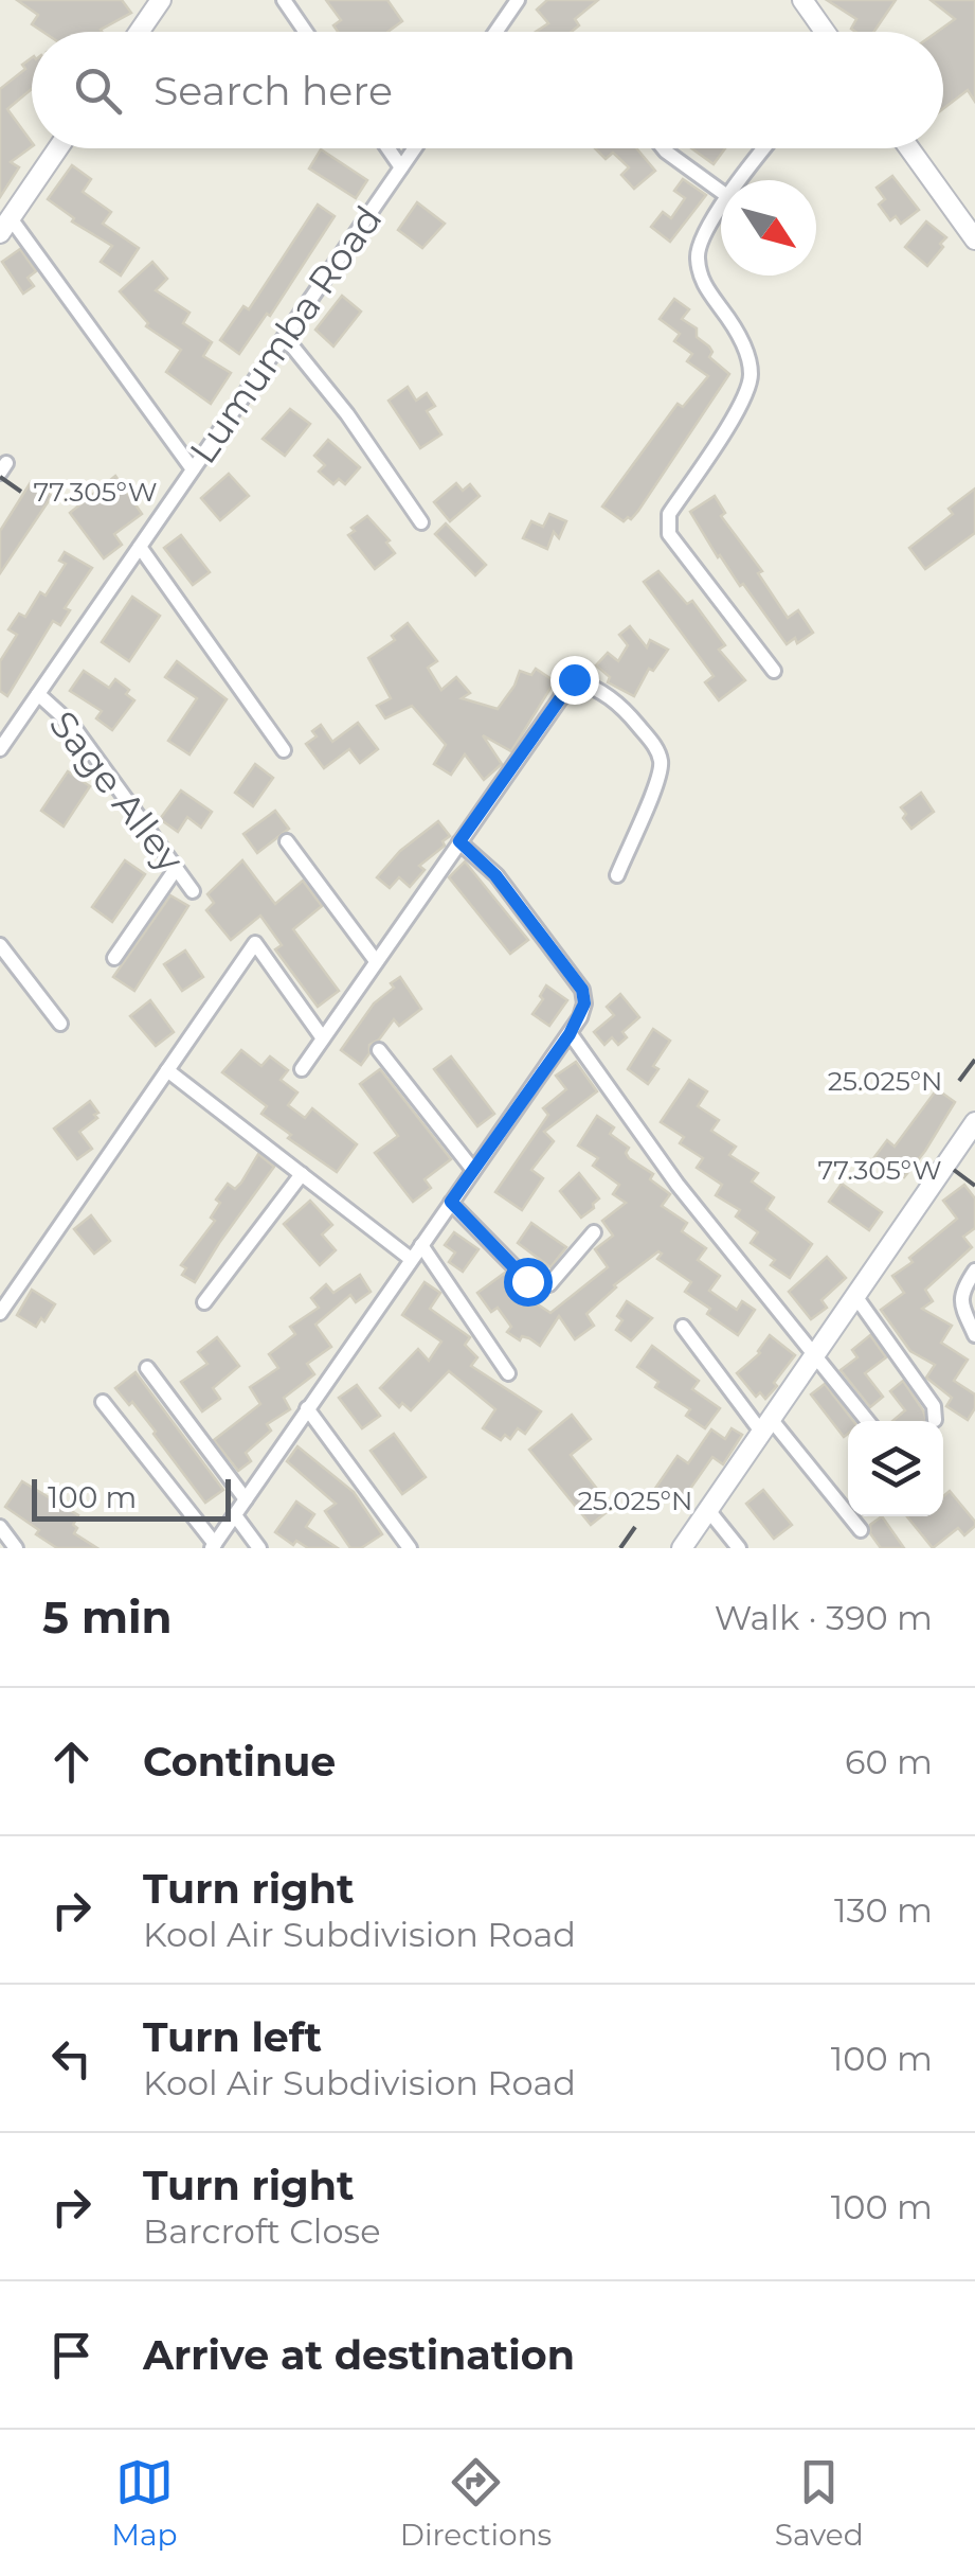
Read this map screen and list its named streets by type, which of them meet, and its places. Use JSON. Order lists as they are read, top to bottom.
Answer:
{
  "streets": {
    "street": ["Lumumba Road", "Sage Alley"]
  },
  "crossings": [
    ["Lumumba Road", "Sage Alley"]
  ],
  "scale_bar": "100 m",
  "north": "bottom right",
  "page": {
    "search": "Search here",
    "scale": "100 m",
    "heading": ["5 min", "Walk · 390 m"],
    "list": [
      ["Continue", "60 m"],
      ["Turn right", "Kool Air Subdivision Road", "130 m"],
      ["Turn left", "Kool Air Subdivision Road", "100 m"],
      ["Turn right", "Barcroft Close", "100 m"],
      "Arrive at destination"
    ],
    "nav": ["Map", "Directions", "Saved"]
  },
  "coordinates": ["77.305°W", "25.025°N"]
}
